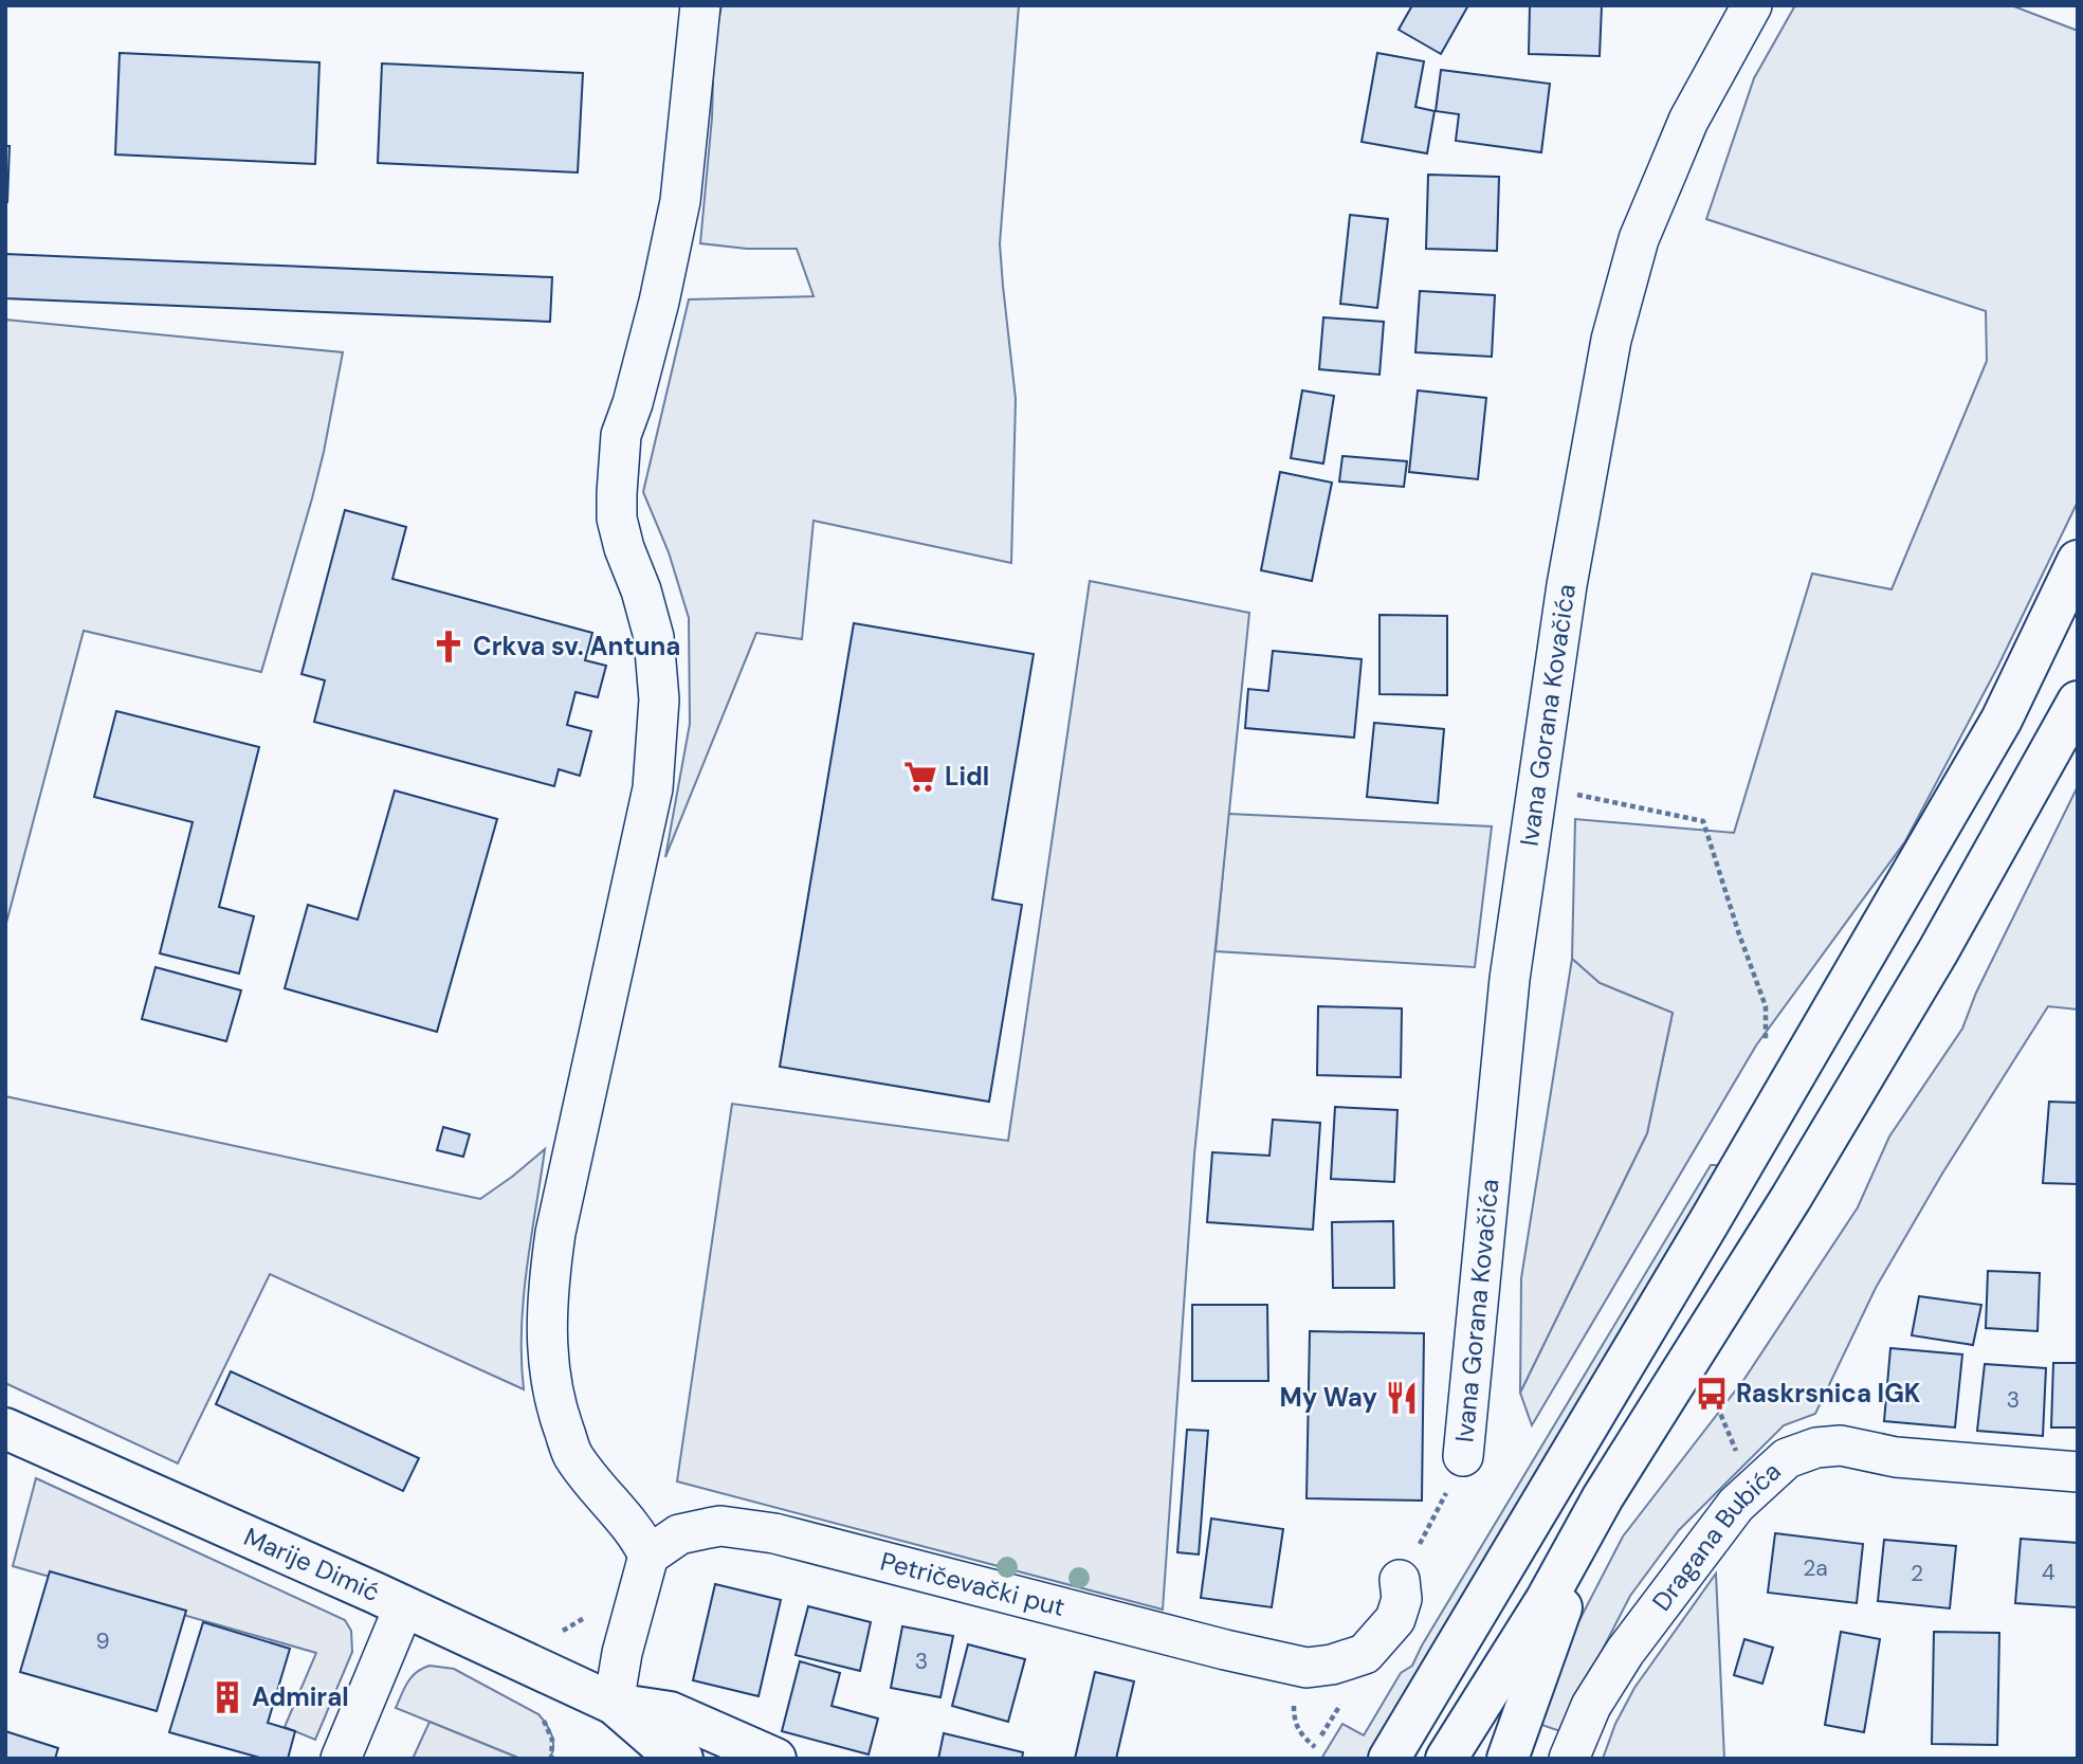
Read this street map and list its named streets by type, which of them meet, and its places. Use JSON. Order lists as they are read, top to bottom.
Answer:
{
  "streets": {
    "main road": ["Marije Dimić"],
    "street": ["Ivana Gorana Kovačića", "Dragana Bubića", "Petričevački put"]
  },
  "places": {
    "church": ["Crkva sv. Antuna"],
    "supermarket": ["Lidl"],
    "bus stop": ["Raskrsnica IGK"],
    "restaurant": ["My Way"],
    "building": ["Admiral"]
  },
  "house_numbers": [
    "3",
    "2a",
    "4",
    "2",
    "9",
    "3"
  ]
}
